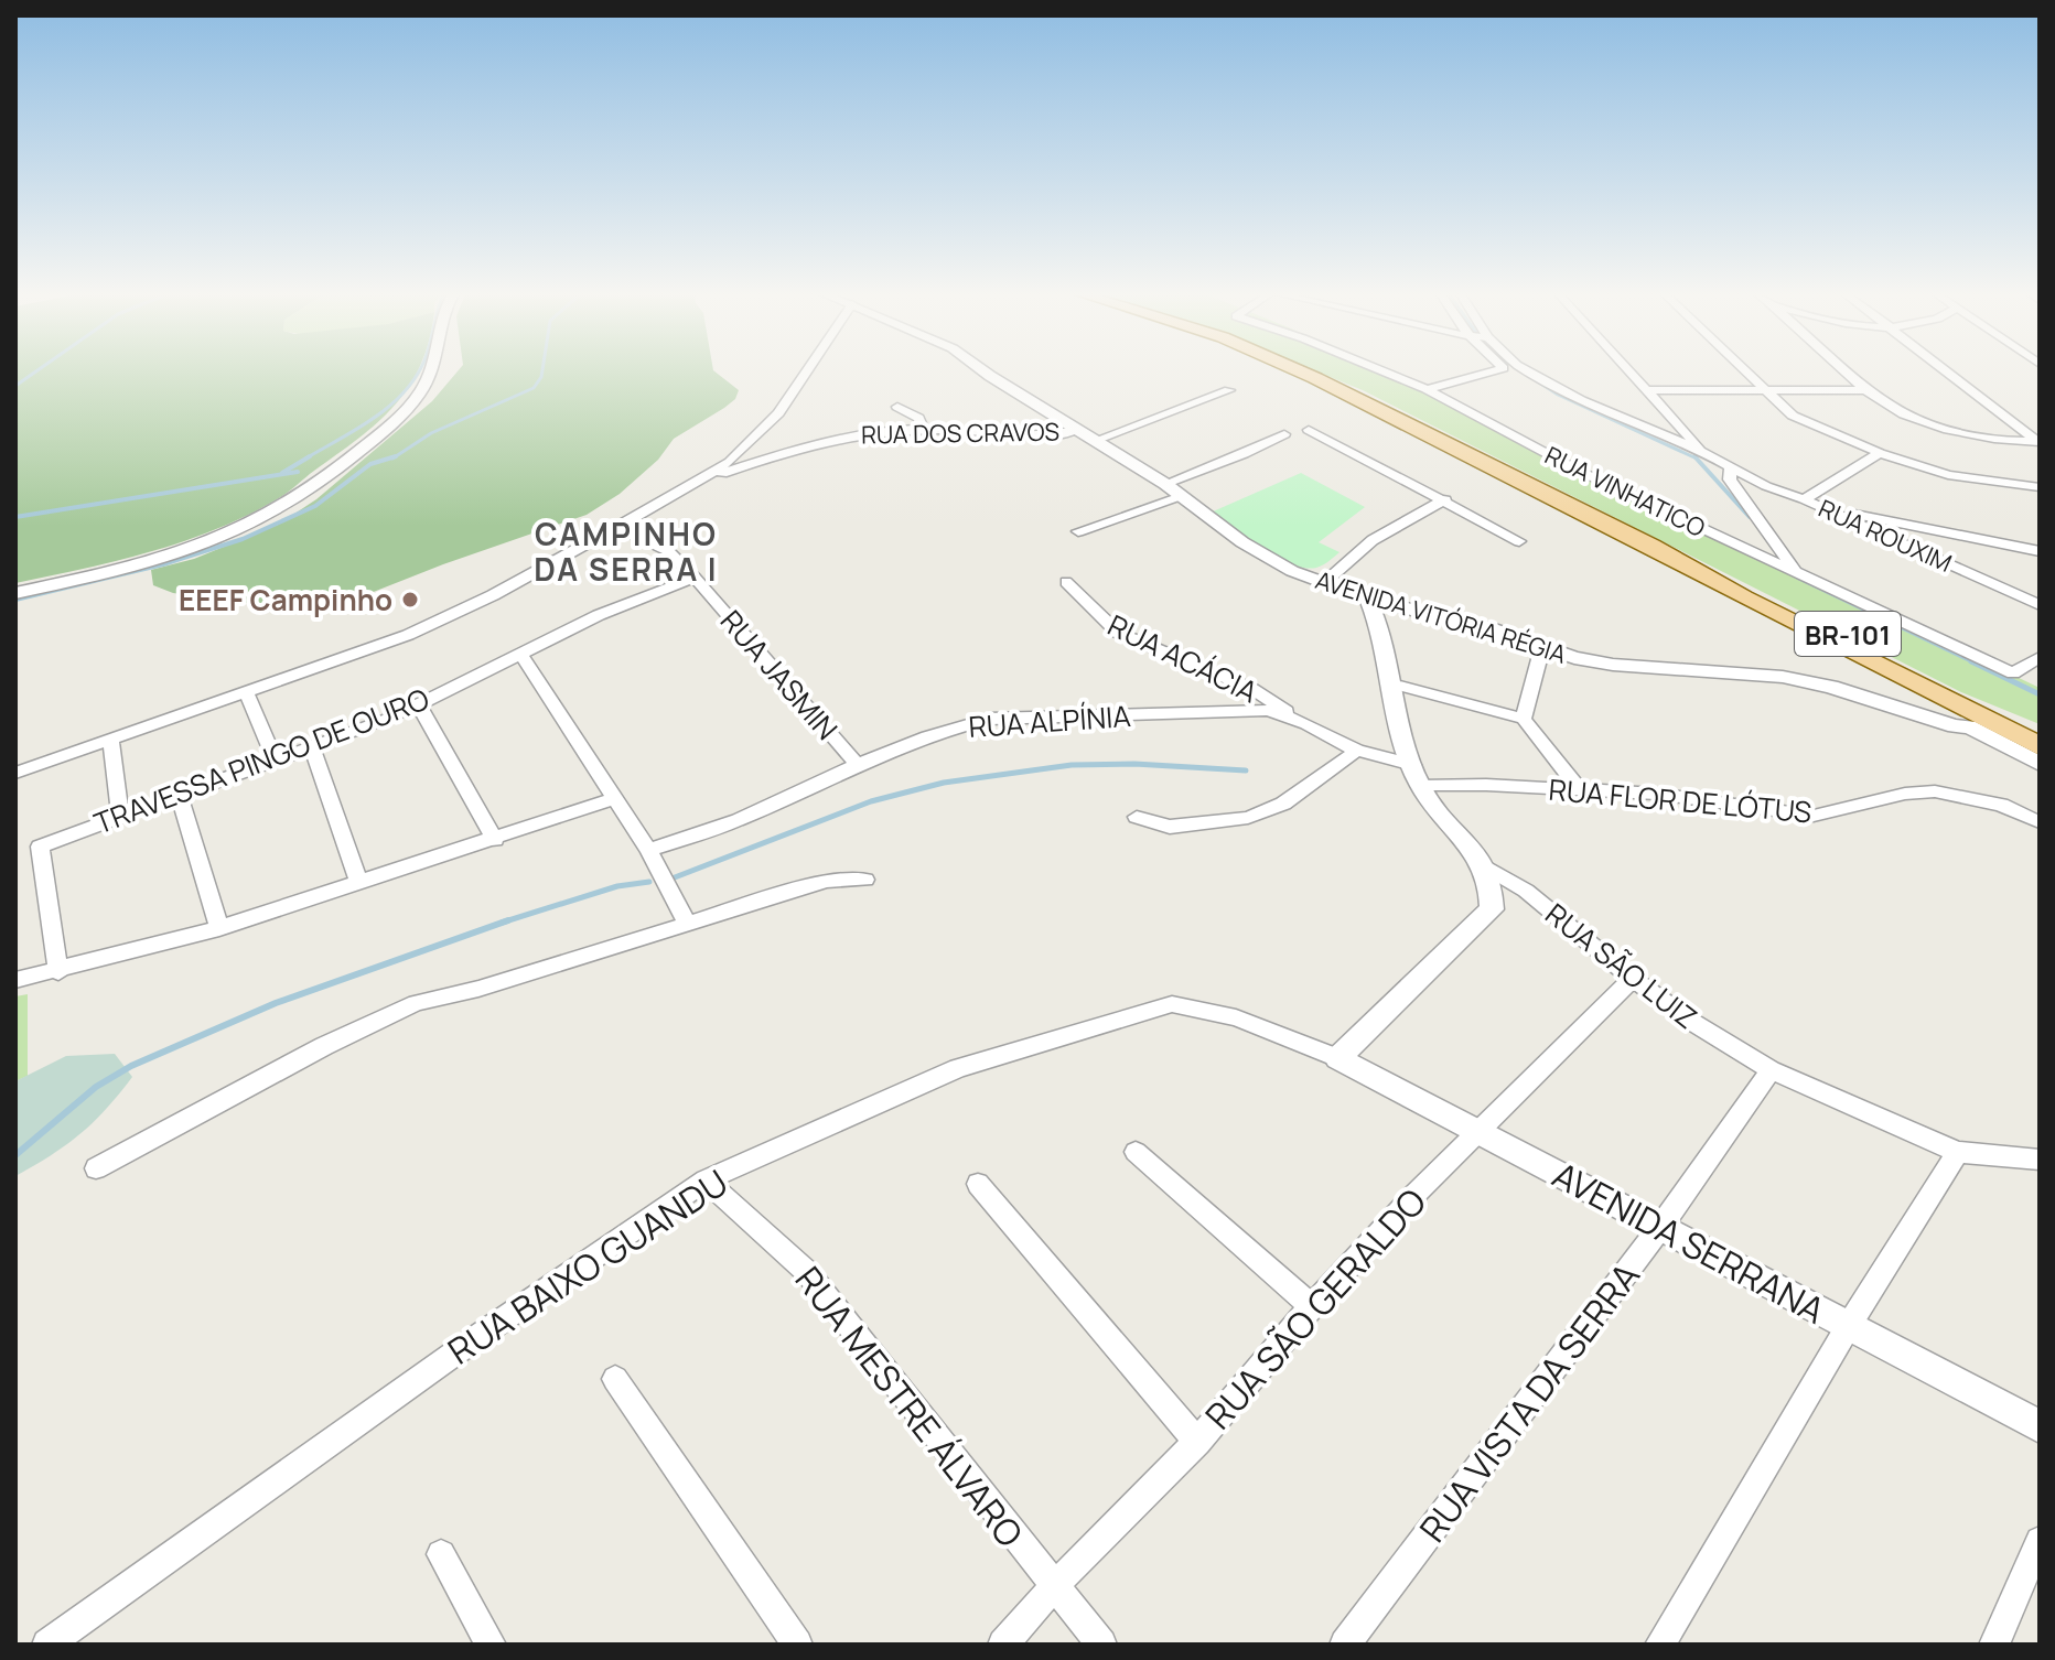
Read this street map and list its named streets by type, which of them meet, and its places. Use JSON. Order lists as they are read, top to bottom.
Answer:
{
  "streets": {
    "main road": ["BR-101"],
    "street": [
      "RUA DOS CRAVOS",
      "RUA VINHATICO",
      "RUA ROUXIM",
      "AVENIDA VITÓRIA RÉGIA",
      "RUA ACÁCIA",
      "RUA JASMIN",
      "RUA ALPÍNIA",
      "TRAVESSA PINGO DE OURO",
      "RUA FLOR DE LÓTUS",
      "RUA SÃO LUIZ",
      "AVENIDA SERRANA",
      "RUA BAIXO GUANDU",
      "RUA SÃO GERALDO",
      "RUA VISTA DA SERRA",
      "RUA MESTRE ÁLVARO"
    ]
  },
  "crossings": [
    ["RUA DOS CRAVOS", "AVENIDA VITÓRIA RÉGIA"],
    ["AVENIDA VITÓRIA RÉGIA", "RUA SÃO LUIZ"],
    ["RUA ACÁCIA", "RUA ALPÍNIA"],
    ["RUA JASMIN", "RUA ALPÍNIA"],
    ["RUA JASMIN", "TRAVESSA PINGO DE OURO"],
    ["RUA ALPÍNIA", "RUA SÃO LUIZ"],
    ["RUA FLOR DE LÓTUS", "RUA SÃO LUIZ"],
    ["RUA SÃO LUIZ", "RUA SÃO GERALDO"],
    ["RUA SÃO LUIZ", "RUA VISTA DA SERRA"],
    ["AVENIDA SERRANA", "RUA BAIXO GUANDU"],
    ["AVENIDA SERRANA", "RUA SÃO GERALDO"],
    ["AVENIDA SERRANA", "RUA VISTA DA SERRA"],
    ["RUA BAIXO GUANDU", "RUA MESTRE ÁLVARO"],
    ["RUA SÃO GERALDO", "RUA MESTRE ÁLVARO"]
  ],
  "districts": ["CAMPINHO DA SERRA I"],
  "places": ["EEEF Campinho"]
}
